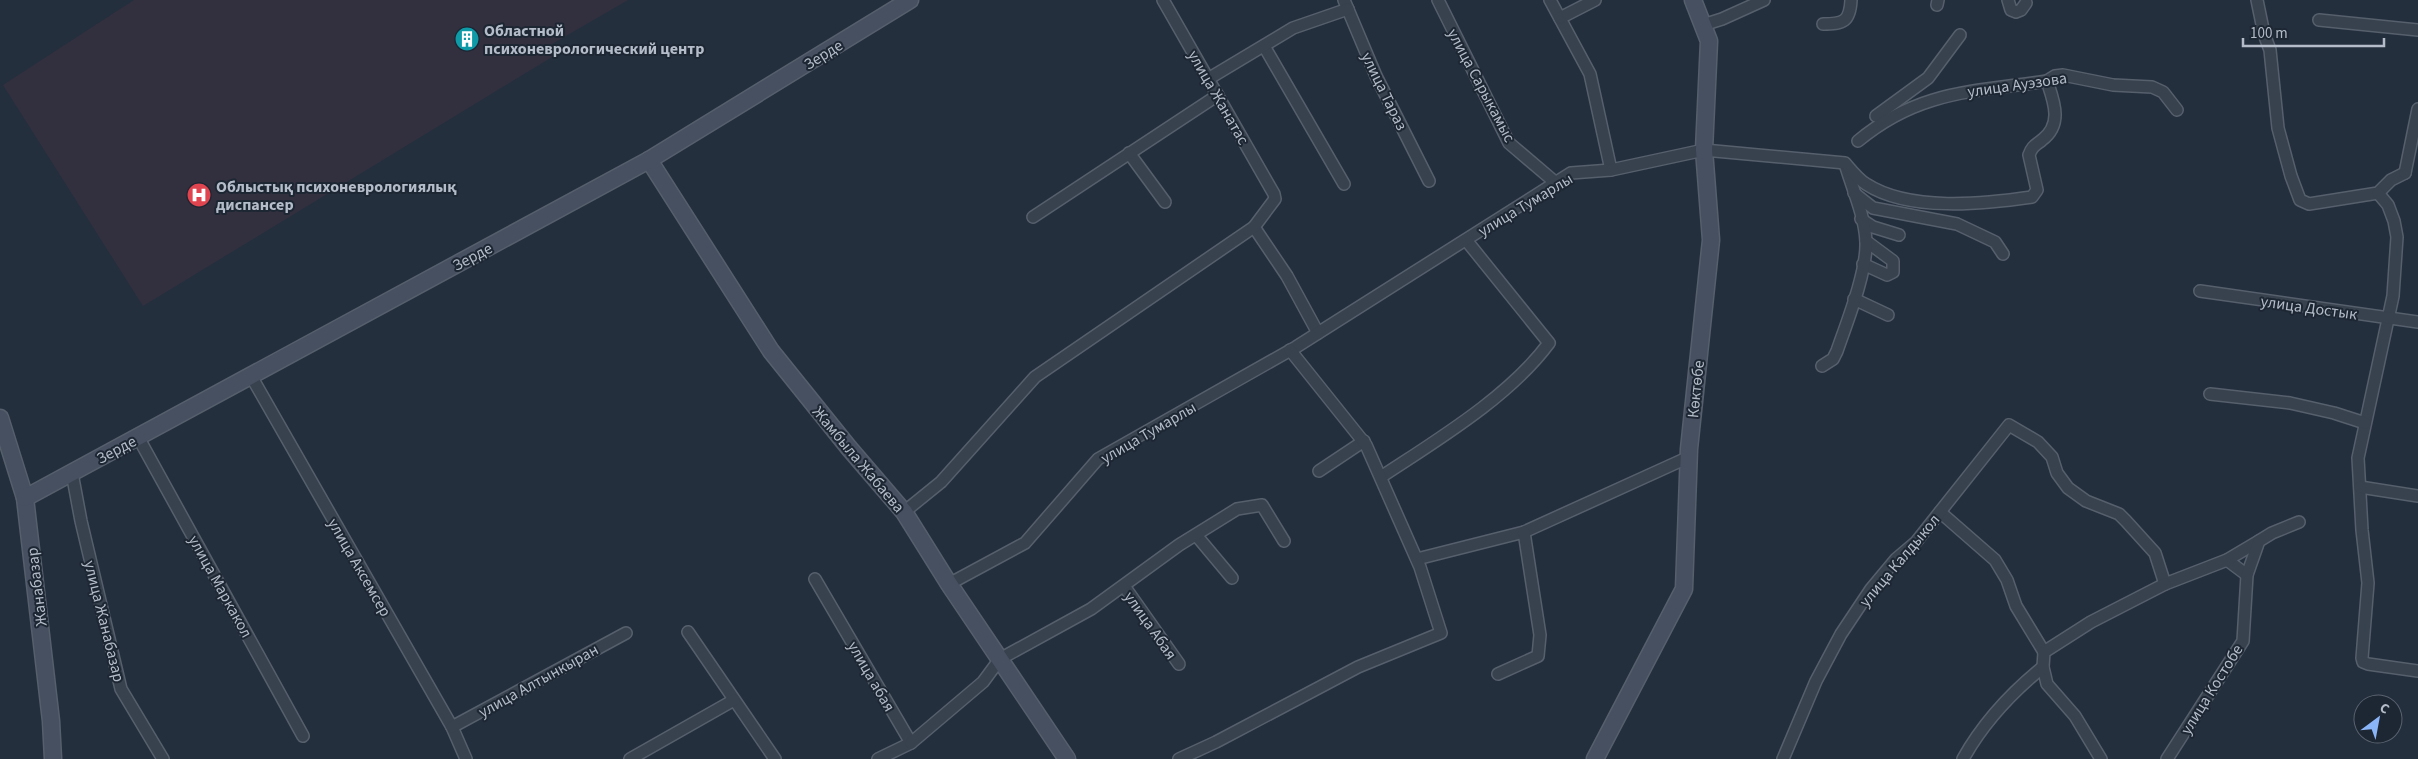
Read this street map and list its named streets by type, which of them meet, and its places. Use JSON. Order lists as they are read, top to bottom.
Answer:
{
  "streets": {
    "street": [
      "Зерде",
      "улица Ауэзова",
      "улица Сарыкамыс",
      "улица Тараз",
      "улица Жанатас",
      "улица Тумарлы",
      "улица Достык",
      "Көктөбе",
      "Жамбыла Жабаева",
      "улица Калдыкол",
      "улица Аксемсер",
      "улица Маркакол",
      "Жанабазар",
      "улица Жанабазар",
      "улица Абая",
      "улица абая",
      "улица Алтынкыран",
      "улица Костобе"
    ]
  },
  "crossings": [
    ["Зерде", "Жамбыла Жабаева"],
    ["Зерде", "улица Аксемсер"],
    ["Зерде", "улица Маркакол"],
    ["Зерде", "Жанабазар"],
    ["Зерде", "улица Жанабазар"],
    ["улица Сарыкамыс", "улица Тумарлы"],
    ["улица Тумарлы", "Көктөбе"],
    ["улица Тумарлы", "Жамбыла Жабаева"],
    ["улица Аксемсер", "улица Алтынкыран"]
  ],
  "places": {
    "building": ["Областной психоневрологический центр"],
    "hospital": ["Облыстық психоневрологиялық диспансер"]
  },
  "scale_bar": "100 m",
  "north": "top right"
}
